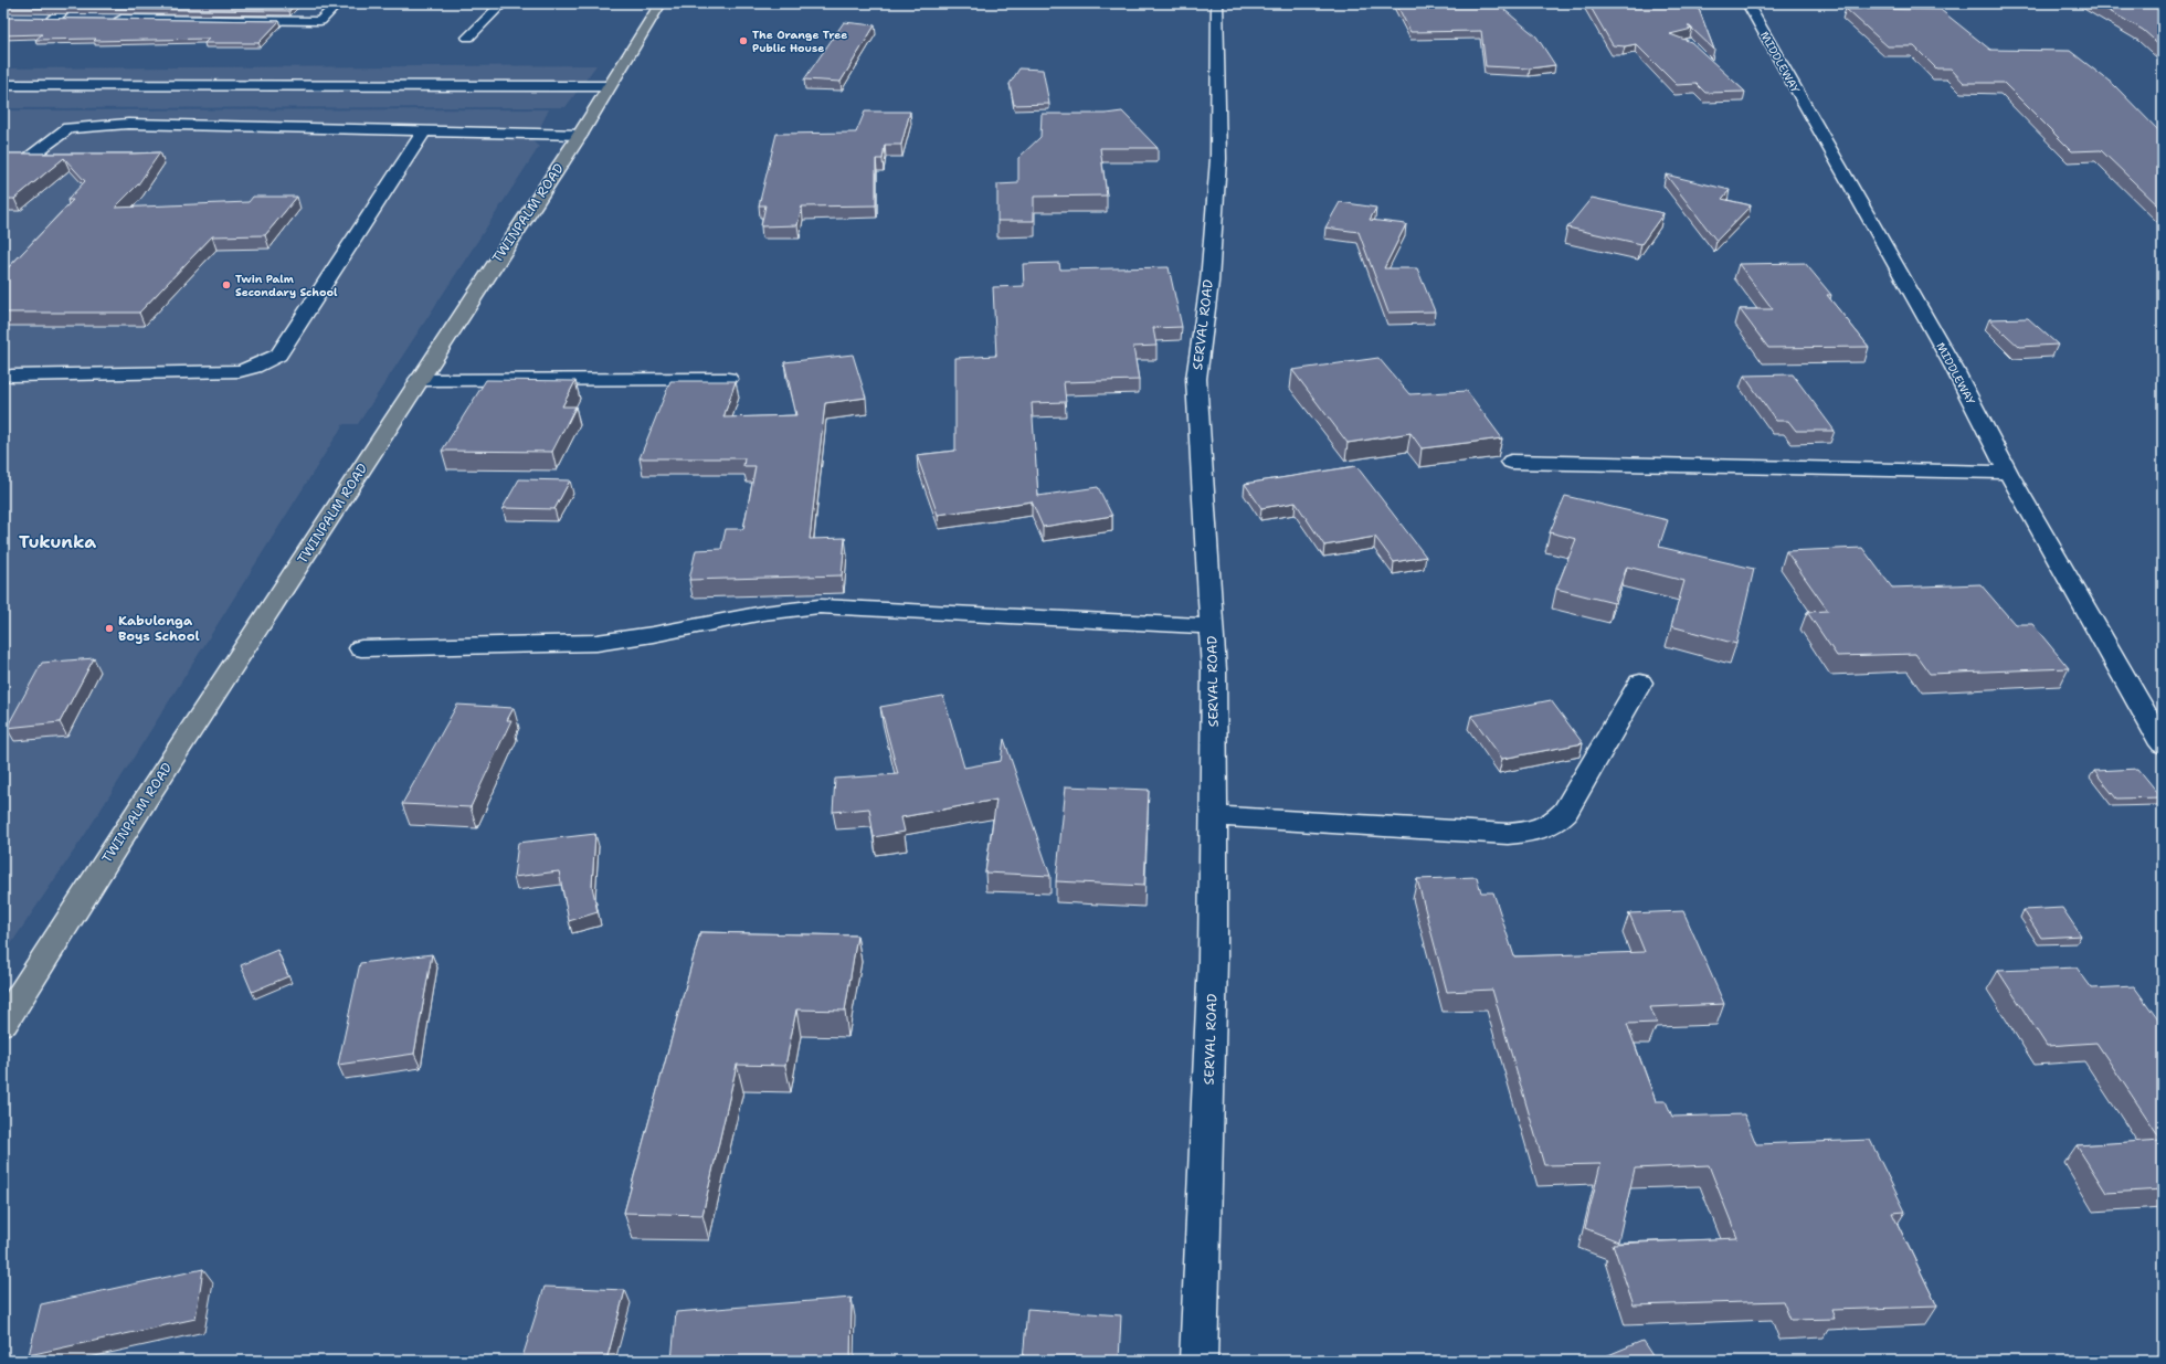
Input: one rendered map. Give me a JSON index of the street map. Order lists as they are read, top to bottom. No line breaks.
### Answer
{"streets":{"main road":["TWINPALM ROAD"],"street":["MIDDLEWAY","SERVAL ROAD"]},"districts":["Tukunka"],"places":["The Orange Tree Public House","Twin Palm Secondary School","Kabulonga Boys School"]}
